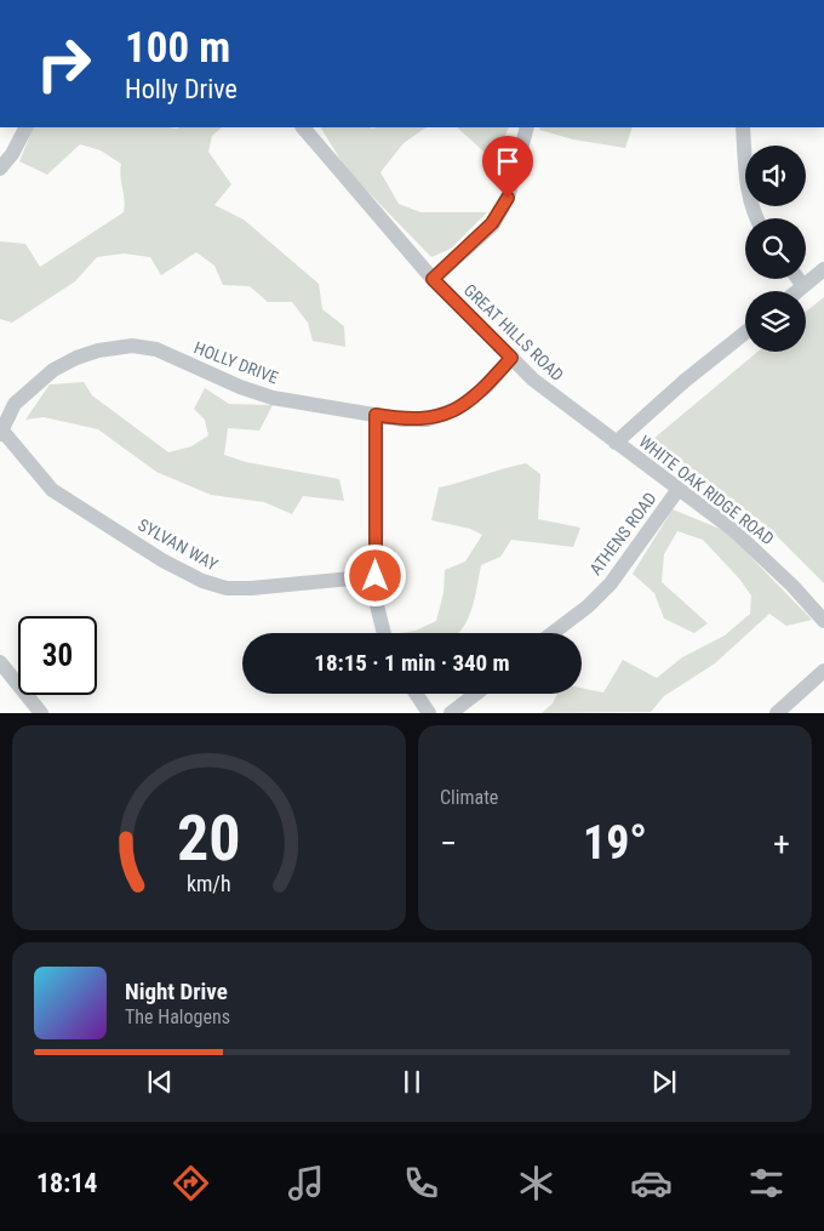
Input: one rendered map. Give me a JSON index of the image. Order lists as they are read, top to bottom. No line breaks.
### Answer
{"streets":{"street":["GREAT HILLS ROAD","HOLLY DRIVE","WHITE OAK RIDGE ROAD","ATHENS ROAD","SYLVAN WAY"]},"crossings":[["GREAT HILLS ROAD","HOLLY DRIVE"],["GREAT HILLS ROAD","WHITE OAK RIDGE ROAD"],["HOLLY DRIVE","SYLVAN WAY"],["WHITE OAK RIDGE ROAD","ATHENS ROAD"]],"page":{"turn":["100 m","Holly Drive"],"limit":"30","trip":"18:15 · 1 min · 340 m","tile":"Climate","heat":["−","19°","+"],"song":["Night Drive","The Halogens"],"tabs":"18:14","gauge":["20","km/h"]}}
